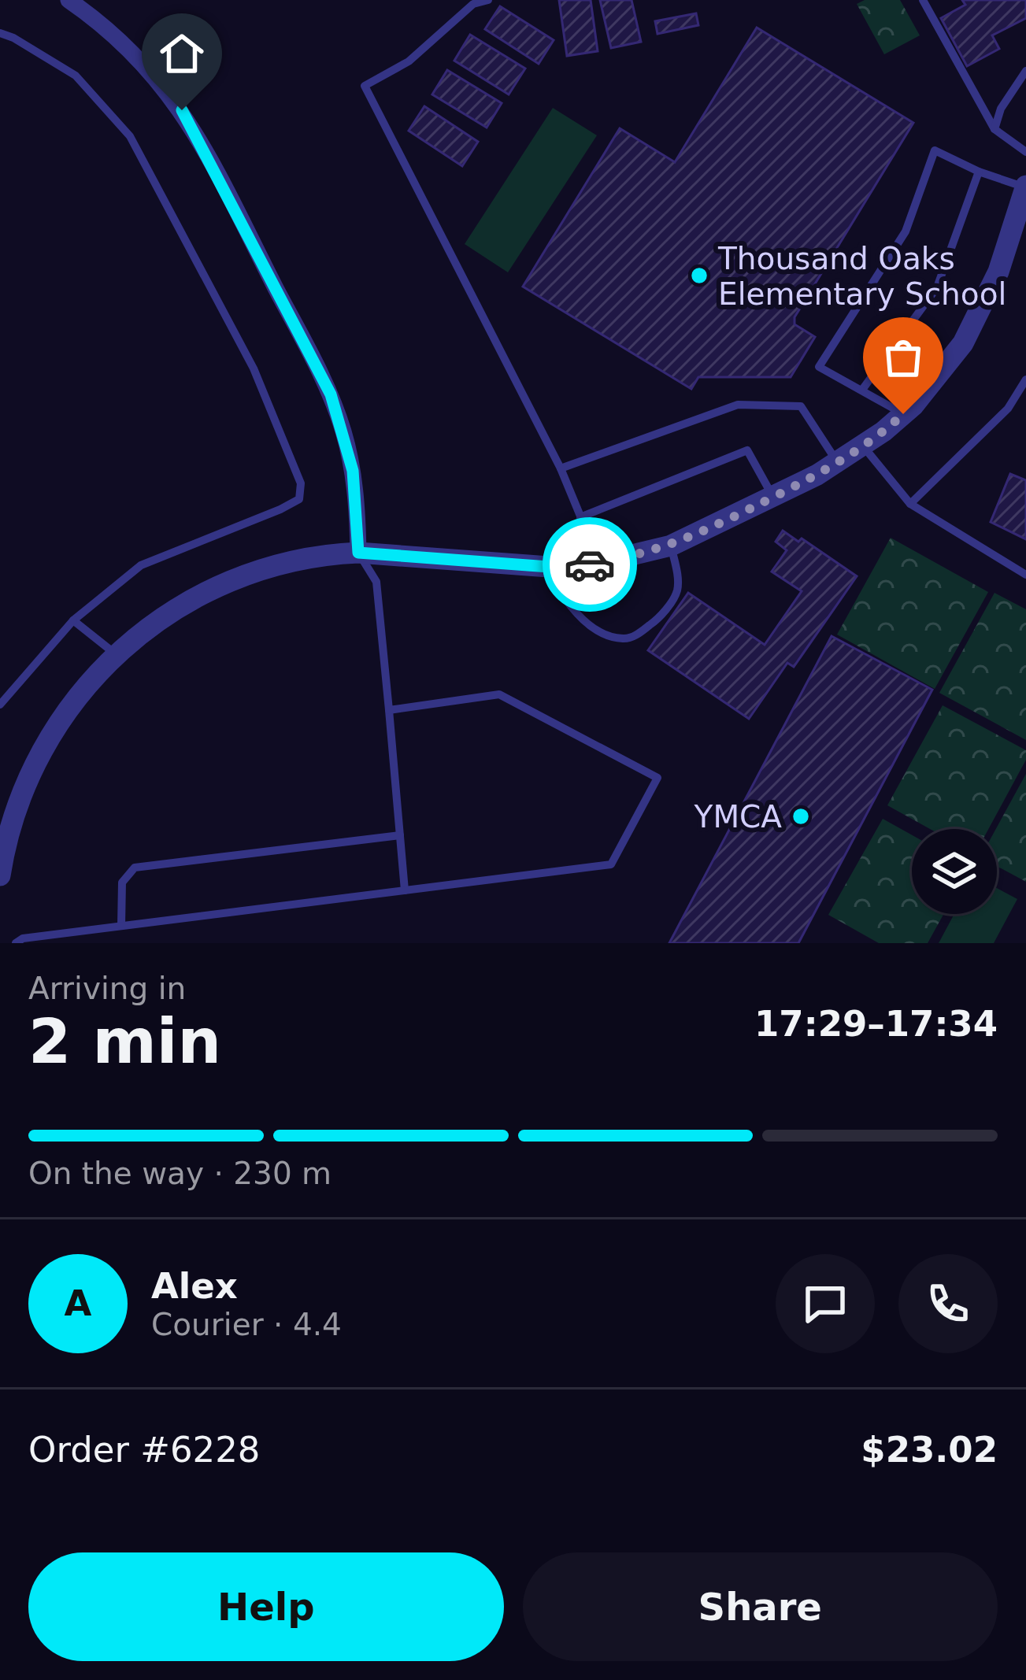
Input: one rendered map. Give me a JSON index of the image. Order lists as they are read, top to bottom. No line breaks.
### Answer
{"places":["Thousand Oaks Elementary School","YMCA"],"page":{"heading":["2 min","Arriving in","17:29–17:34"],"panel":["Alex","Courier · 4.4","Order #6228","$23.02"],"bar":"On the way · 230 m","round":"A","buttons":["Help","Share"]}}
